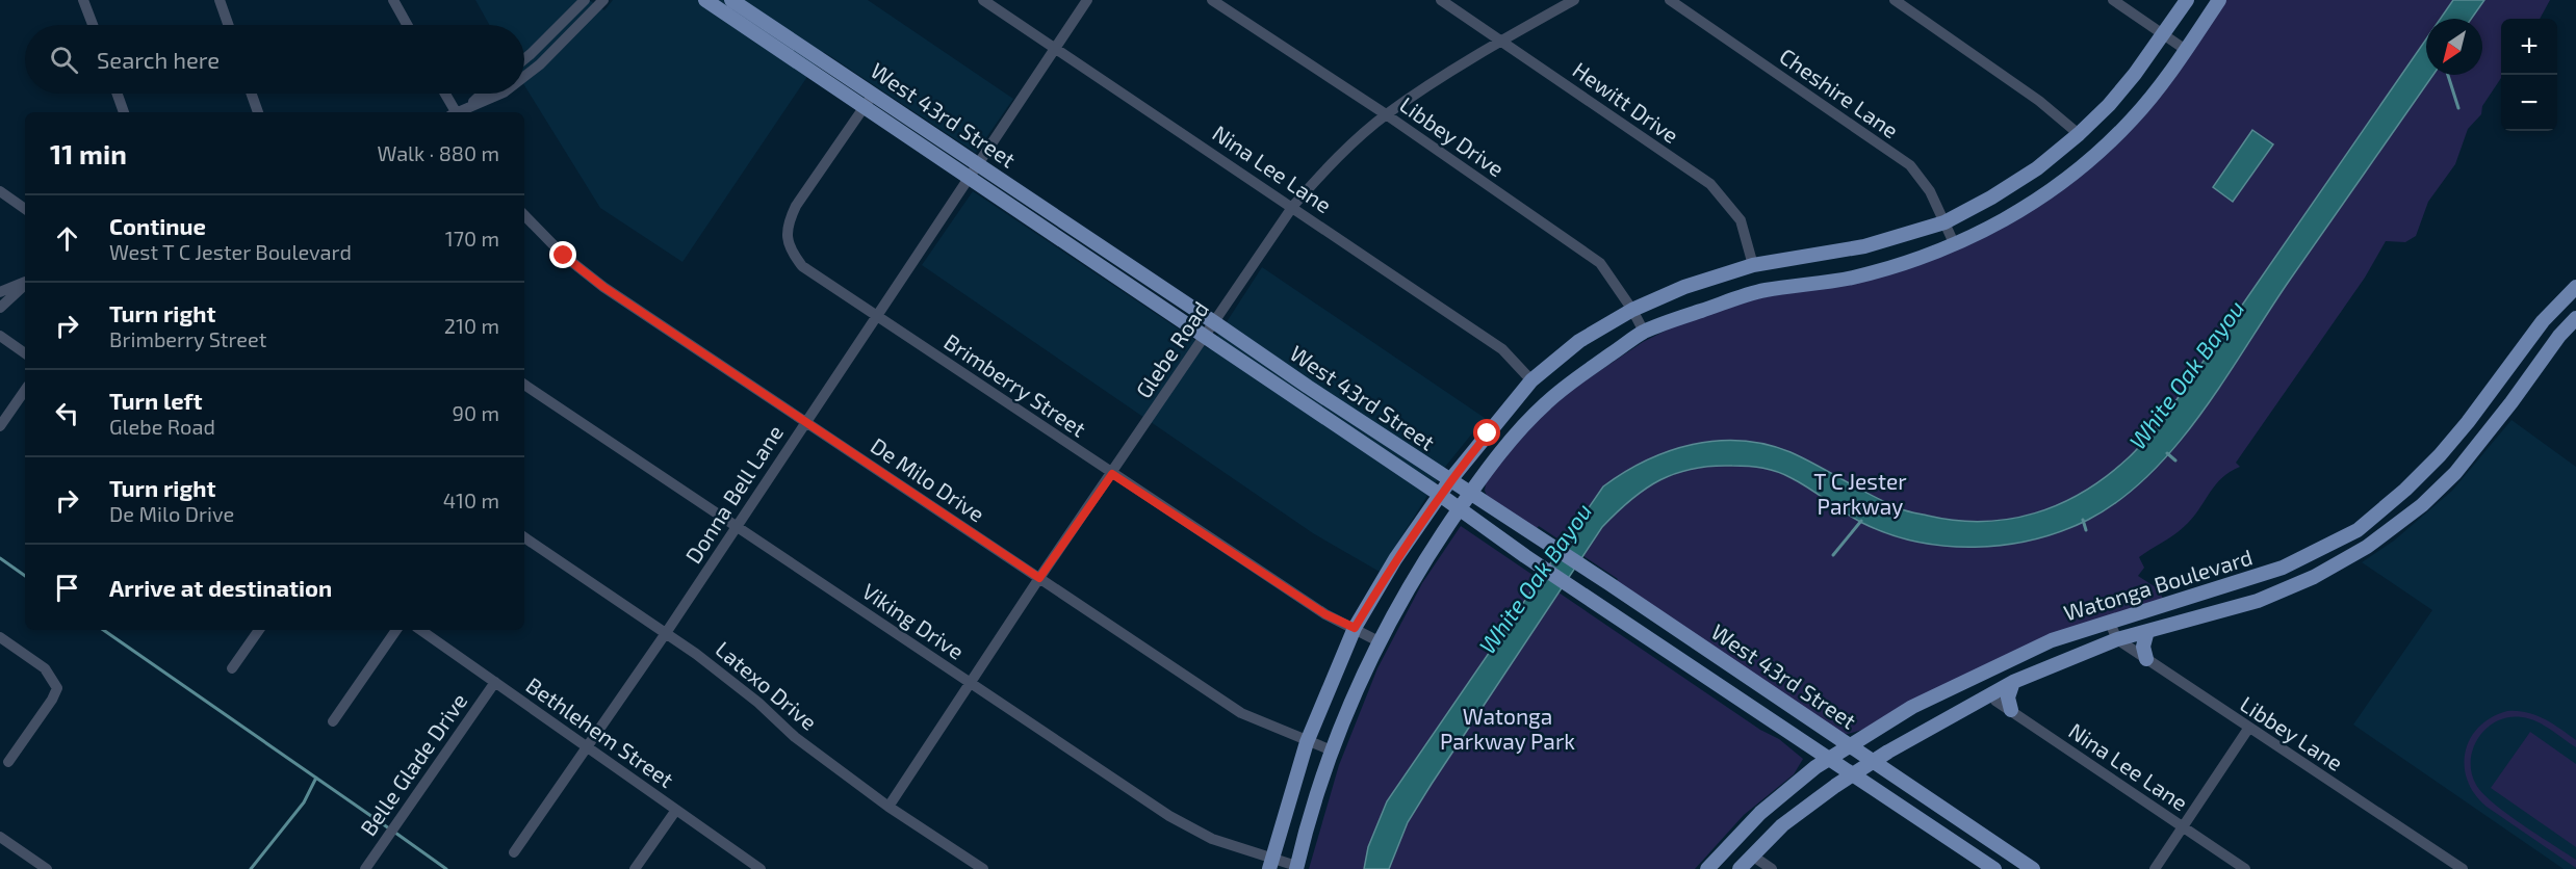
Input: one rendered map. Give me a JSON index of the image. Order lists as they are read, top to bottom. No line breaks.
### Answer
{"streets":{"main road":["West 43rd Street","Watonga Boulevard"],"street":["Cheshire Lane","Hewitt Drive","Libbey Drive","Nina Lee Lane","Glebe Road","Brimberry Street","De Milo Drive","Donna Bell Lane","Viking Drive","Latexo Drive","Bethlehem Street","Libbey Lane","Belle Glade Drive"]},"crossings":[["Hewitt Drive","Glebe Road"],["West 43rd Street","Glebe Road"],["West 43rd Street","Brimberry Street"],["West 43rd Street","Donna Bell Lane"],["West 43rd Street","Watonga Boulevard"],["Libbey Drive","Glebe Road"],["Nina Lee Lane","Glebe Road"],["Nina Lee Lane","Donna Bell Lane"],["Nina Lee Lane","Watonga Boulevard"],["Glebe Road","Brimberry Street"],["Glebe Road","De Milo Drive"],["Glebe Road","Viking Drive"],["Glebe Road","Latexo Drive"],["Brimberry Street","Donna Bell Lane"],["De Milo Drive","Donna Bell Lane"],["Donna Bell Lane","Viking Drive"],["Donna Bell Lane","Latexo Drive"],["Donna Bell Lane","Bethlehem Street"],["Watonga Boulevard","Libbey Lane"],["Bethlehem Street","Belle Glade Drive"]],"water":["White Oak Bayou"],"parks":["T C Jester Parkway","Watonga Parkway Park"],"north":"bottom left","page":{"map_buttons":["+","−"],"search":"Search here","heading":["11 min","Walk · 880 m"],"list":[["Continue","West T C Jester Boulevard","170 m"],["Turn right","Brimberry Street","210 m"],["Turn left","Glebe Road","90 m"],["Turn right","De Milo Drive","410 m"],"Arrive at destination"]}}
